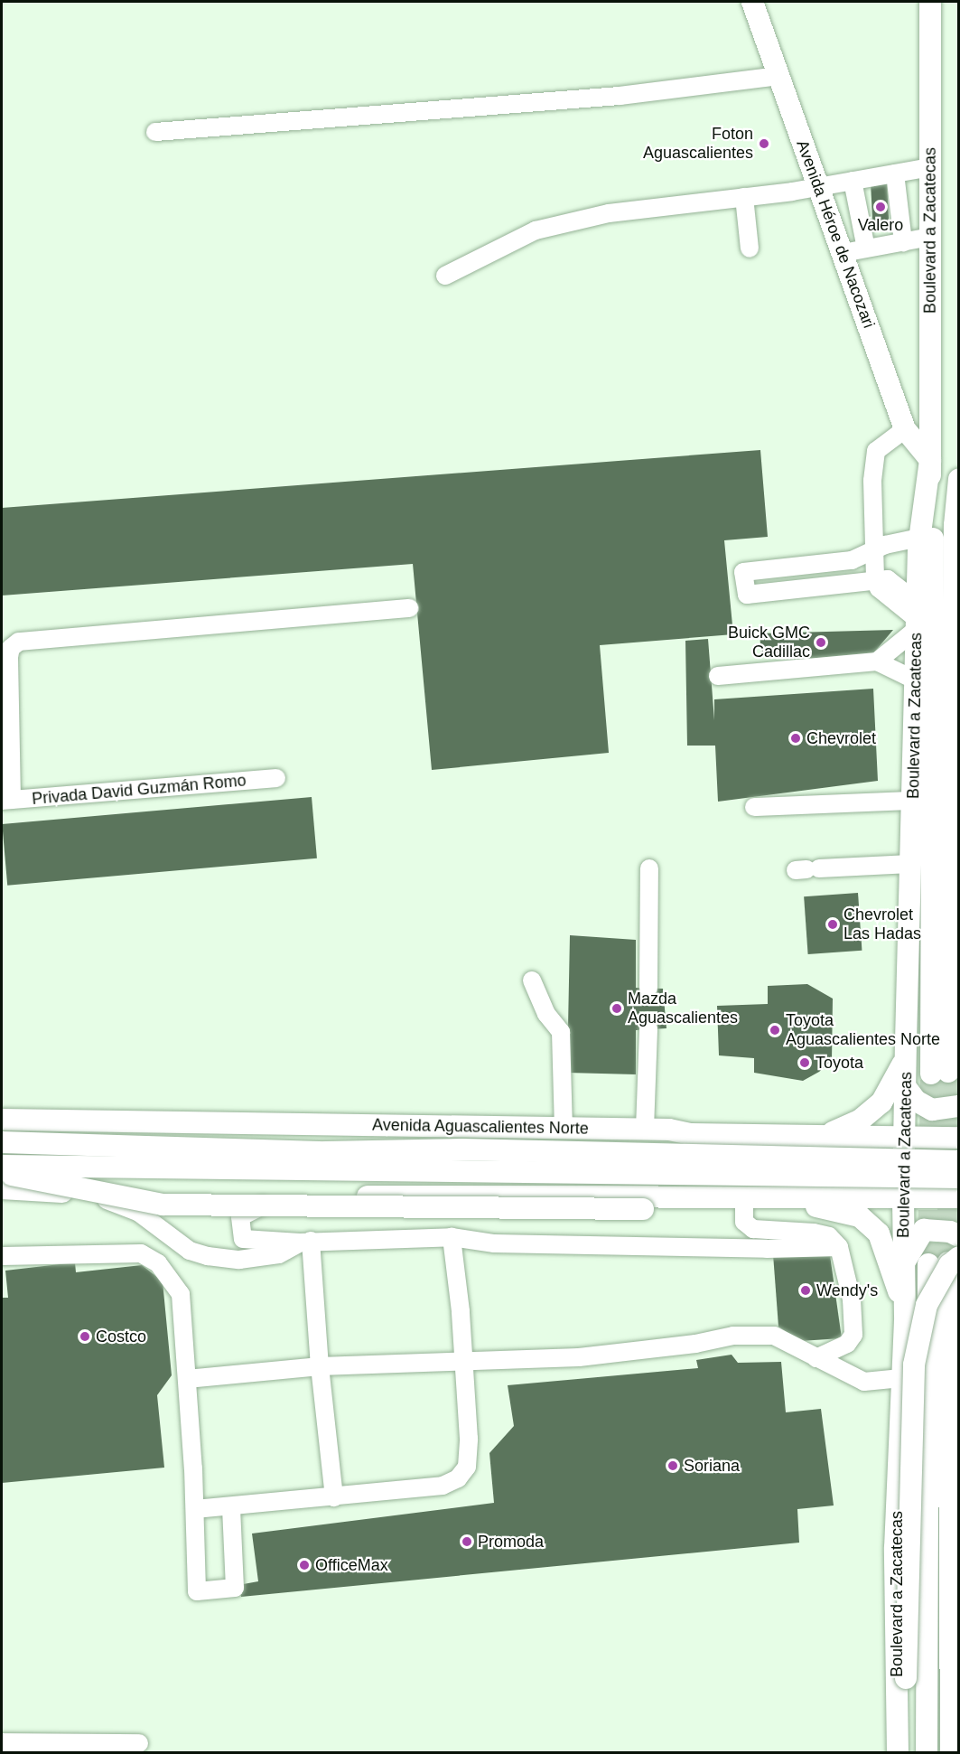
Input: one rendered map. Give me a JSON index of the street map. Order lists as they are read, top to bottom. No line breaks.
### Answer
{"streets":{"main road":["Boulevard a Zacatecas","Avenida Héroe de Nacozari","Avenida Aguascalientes Norte"],"lane":["Privada David Guzmán Romo"]},"crossings":[["Boulevard a Zacatecas","Avenida Héroe de Nacozari"],["Boulevard a Zacatecas","Avenida Aguascalientes Norte"]],"places":["Foton Aguascalientes","Valero","Buick GMC Cadillac","Chevrolet","Chevrolet Las Hadas","Mazda Aguascalientes","Toyota Aguascalientes Norte","Toyota","Wendy's","Costco","Soriana","Promoda","OfficeMax"]}
